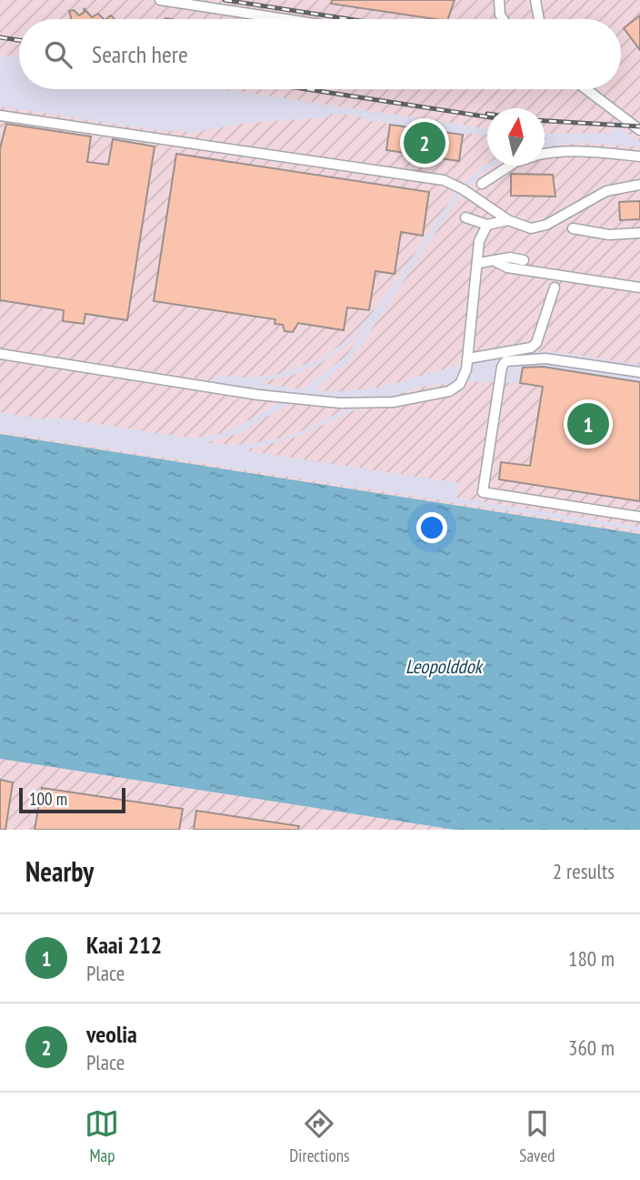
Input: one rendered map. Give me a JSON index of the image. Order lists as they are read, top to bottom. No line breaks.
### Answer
{"water":["Leopolddok"],"scale_bar":"100 m","north":"top","page":{"search":"Search here","pins":["2","1"],"scale":"100 m","heading":["Nearby","2 results"],"list":[{"mark":"1","name":"Kaai 212","note":"Place","value":"180 m"},{"mark":"2","name":"veolia","note":"Place","value":"360 m"}],"nav":["Map","Directions","Saved"]}}
